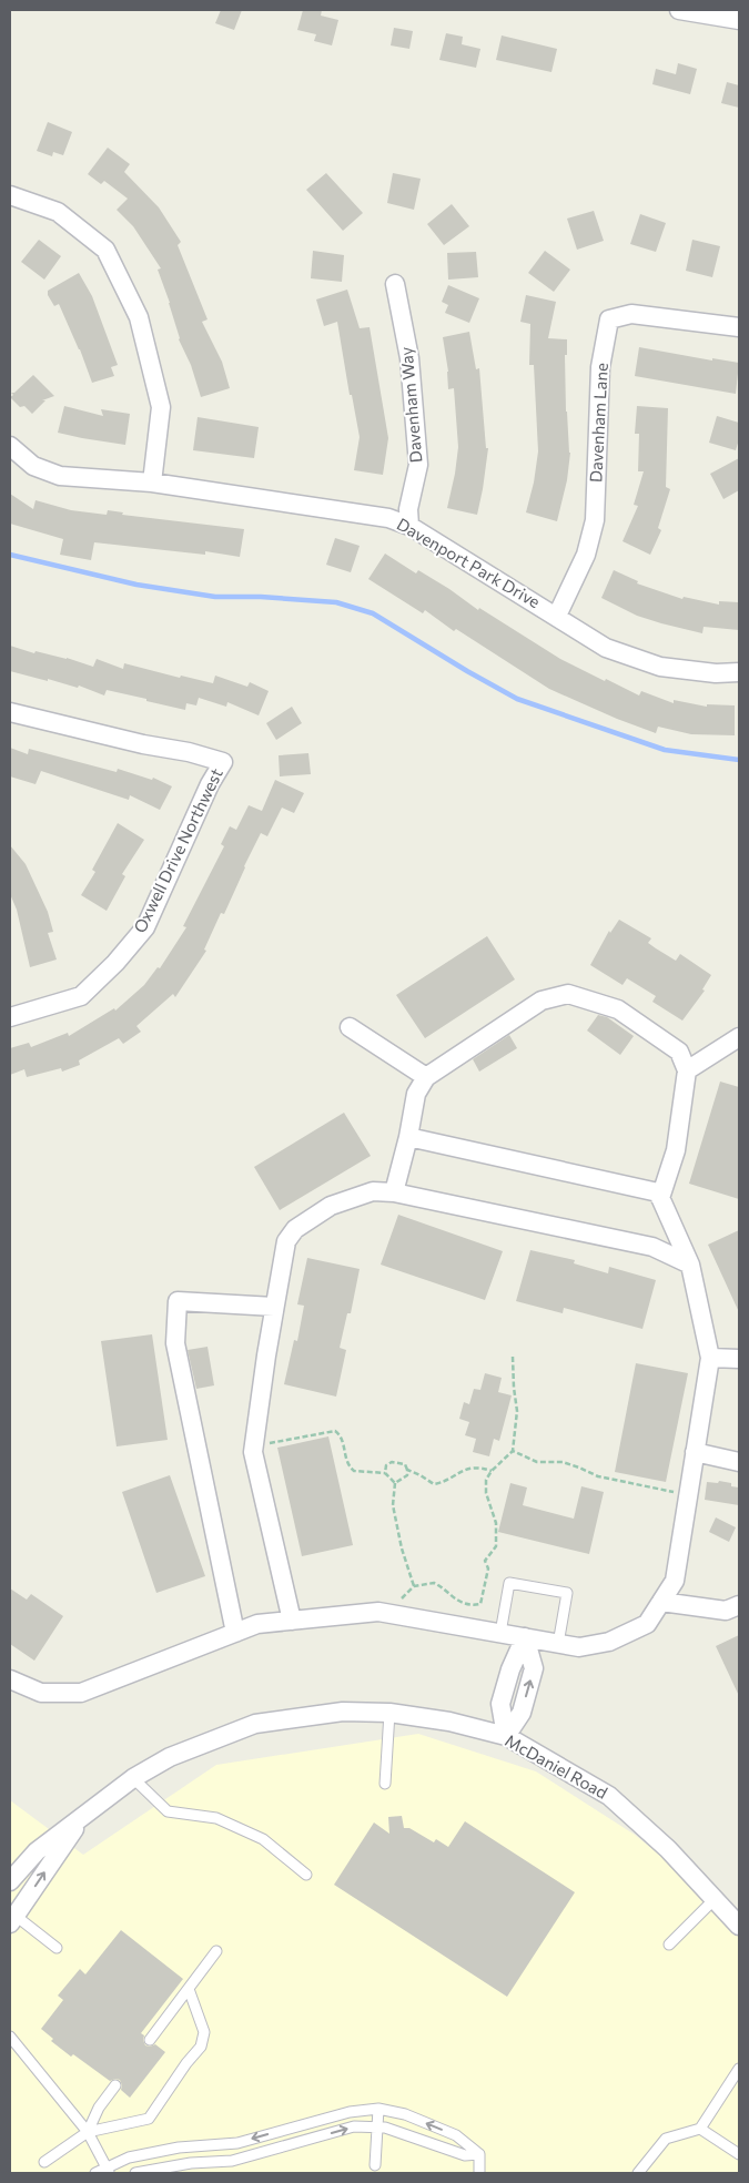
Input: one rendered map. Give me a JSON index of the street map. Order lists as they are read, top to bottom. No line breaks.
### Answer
{"streets":{"street":["Davenham Way","Davenham Lane","Davenport Park Drive","Oxwell Drive Northwest","McDaniel Road"]},"crossings":[["Davenham Way","Davenport Park Drive"],["Davenham Lane","Davenport Park Drive"]]}
